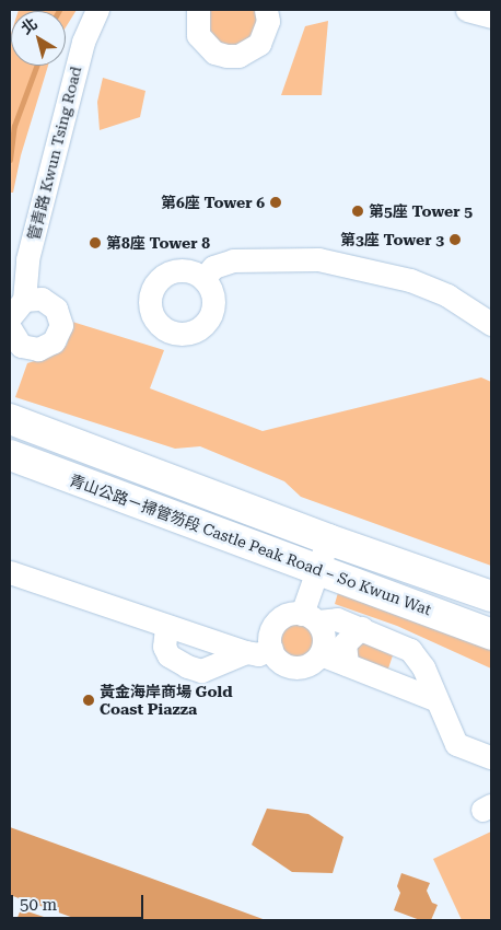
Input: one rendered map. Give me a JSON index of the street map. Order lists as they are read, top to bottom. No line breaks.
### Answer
{"streets":{"main road":["青山公路－掃管笏段 Castle Peak Road – So Kwun Wat"],"street":["管青路 Kwun Tsing Road"]},"places":["第6座 Tower 6","第5座 Tower 5","第3座 Tower 3","第8座 Tower 8","黃金海岸商場 Gold Coast Piazza"],"scale_bar":"50 m","north":"top left"}
